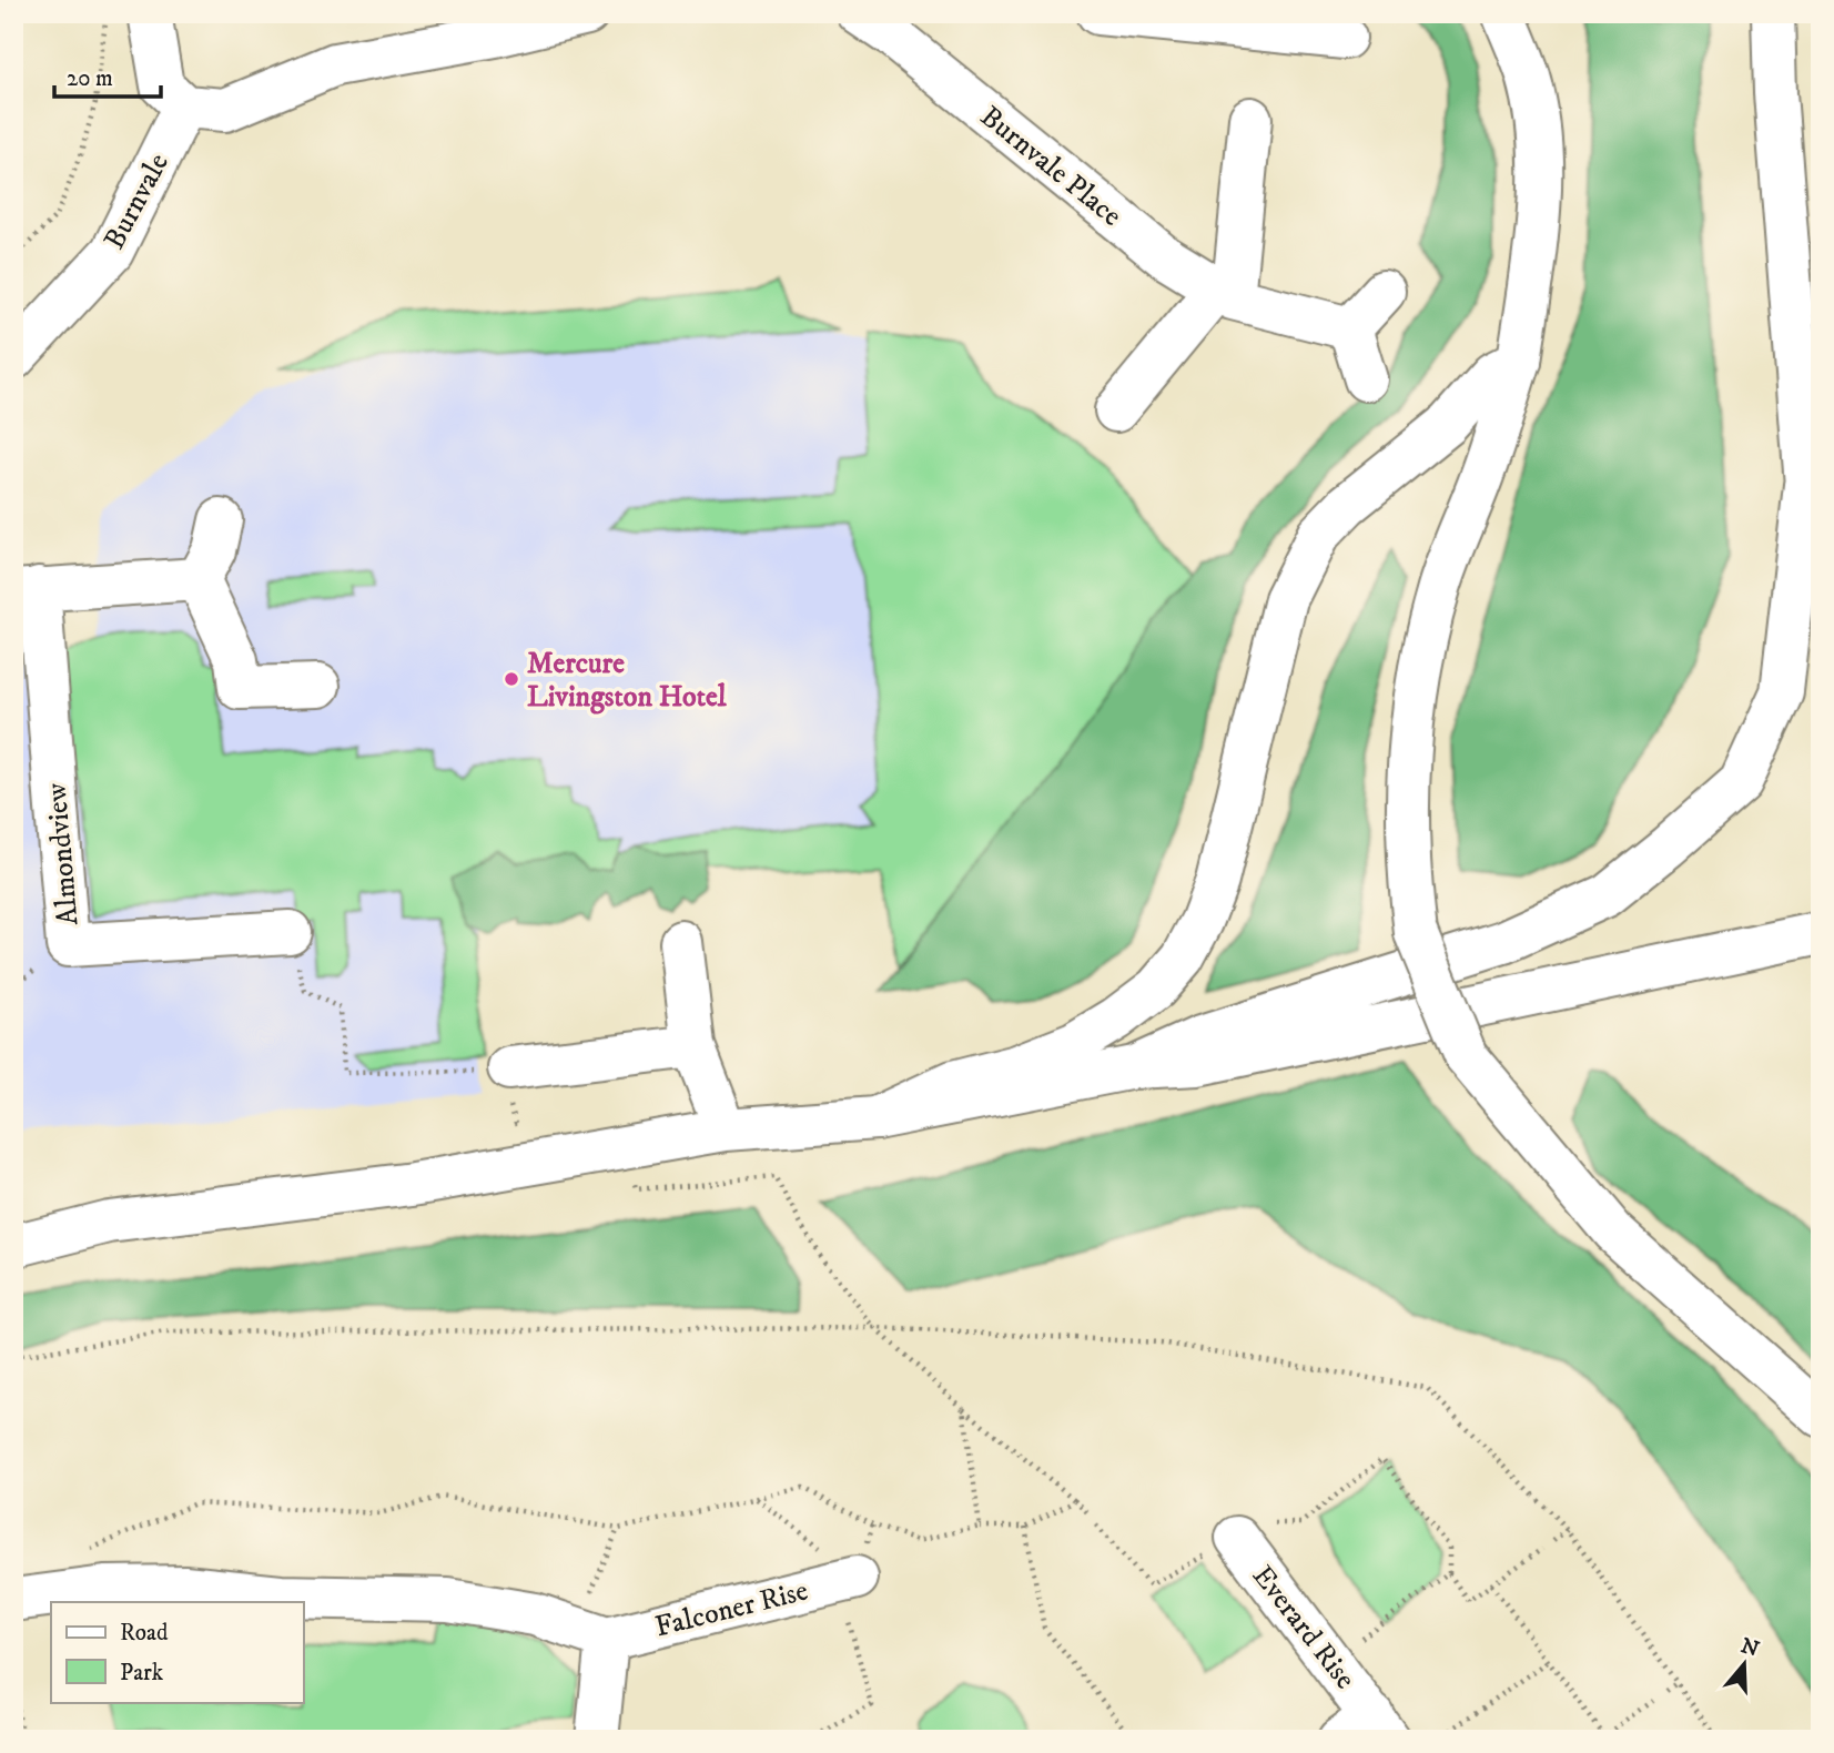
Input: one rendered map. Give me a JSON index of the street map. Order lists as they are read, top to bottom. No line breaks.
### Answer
{"streets":{"street":["Burnvale Place","Burnvale","Almondview","Falconer Rise","Everard Rise"]},"places":["Mercure Livingston Hotel"],"legend":["Road","Park"],"scale_bar":"20 m","north":"top"}
